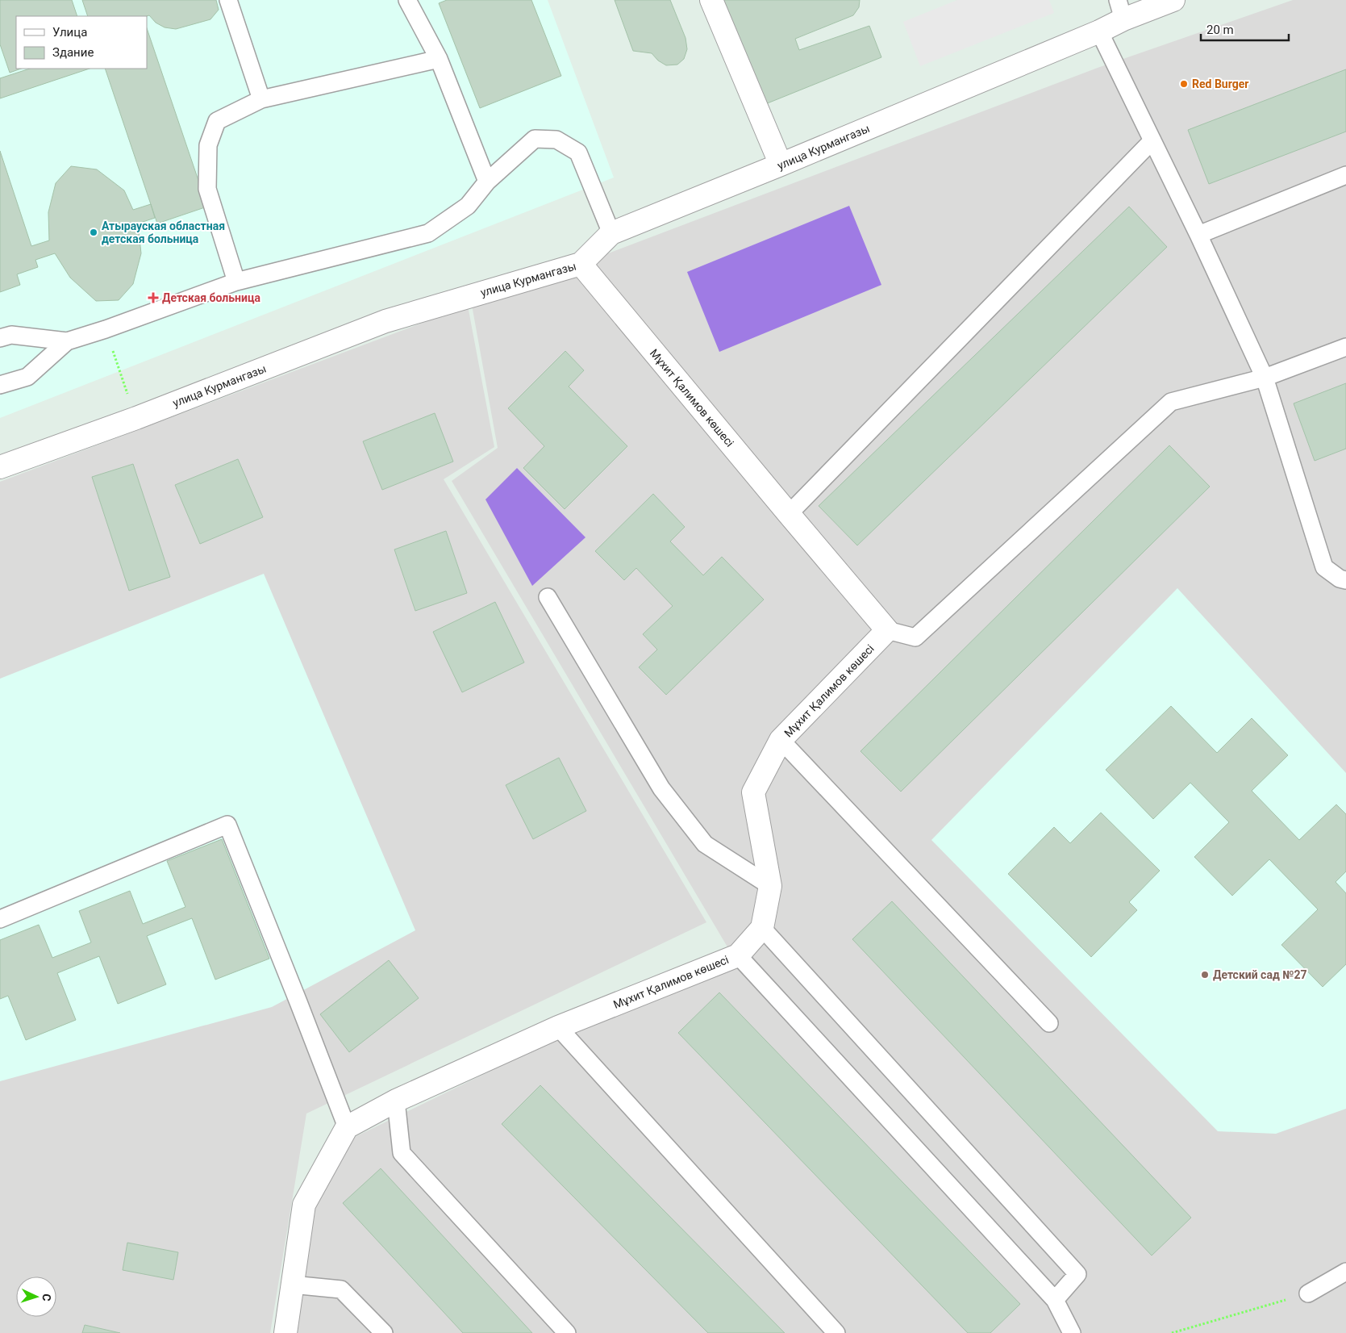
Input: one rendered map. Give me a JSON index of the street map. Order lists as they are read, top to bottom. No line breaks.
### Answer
{"streets":{"street":["улица Курмангазы","Мұхит Қалимов көшесі"]},"crossings":[["улица Курмангазы","Мұхит Қалимов көшесі"]],"places":{"other":["Red Burger","Атырауская областная детская больница","Детский сад №27"],"health":["Детская больница"]},"legend":["Улица","Здание"],"scale_bar":"20 m","north":"right"}
